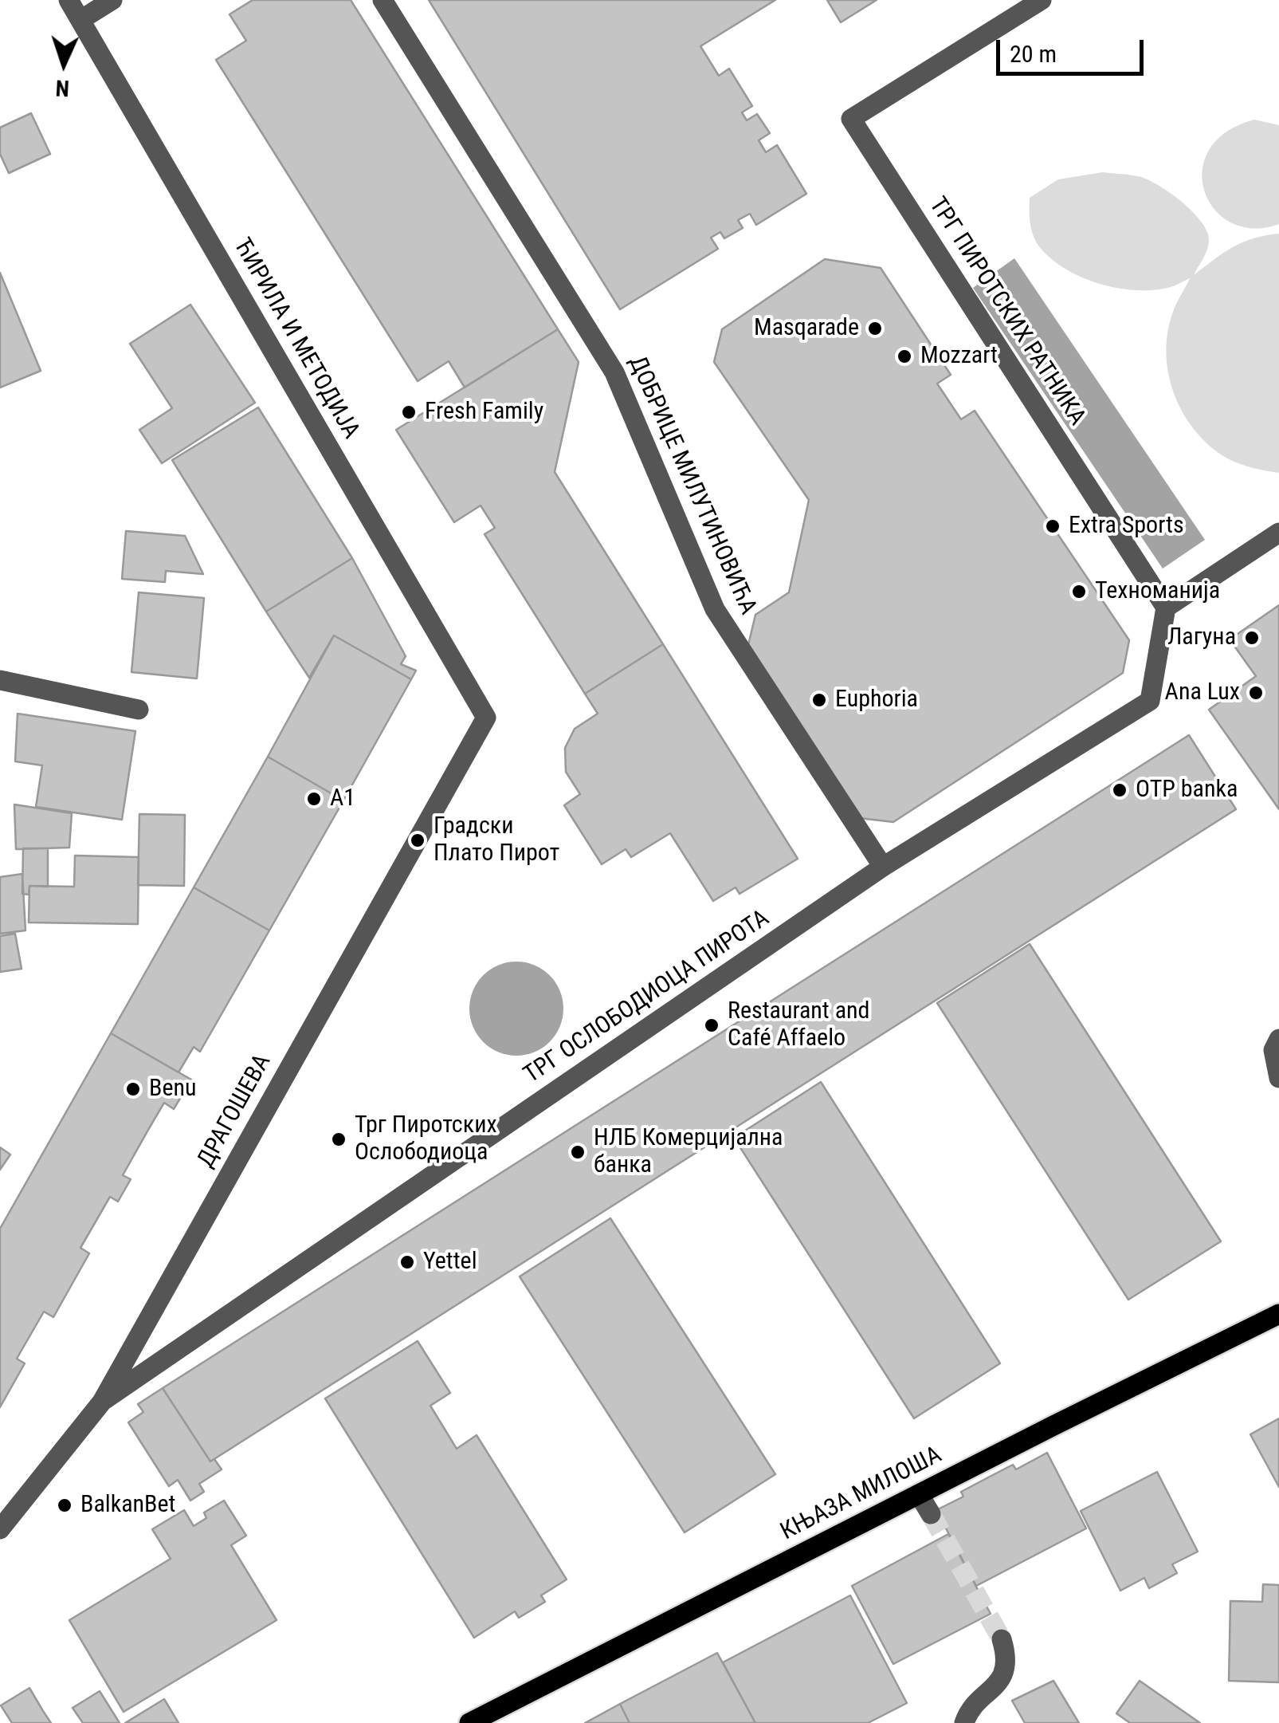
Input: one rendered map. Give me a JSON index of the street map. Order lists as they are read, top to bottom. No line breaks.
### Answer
{"streets":{"main road":["КЊАЗА МИЛОША"],"street":["ТРГ ПИРОТСКИХ РАТНИКА","ЋИРИЛА И МЕТОДИЈА","ДОБРИЦЕ МИЛУТИНОВИЋА","ТРГ ОСЛОБОДИОЦА ПИРОТА","ДРАГОШЕВА"]},"crossings":[["ТРГ ПИРОТСКИХ РАТНИКА","ТРГ ОСЛОБОДИОЦА ПИРОТА"],["ЋИРИЛА И МЕТОДИЈА","ДРАГОШЕВА"],["ДОБРИЦЕ МИЛУТИНОВИЋА","ТРГ ОСЛОБОДИОЦА ПИРОТА"],["ТРГ ОСЛОБОДИОЦА ПИРОТА","ДРАГОШЕВА"]],"places":["Masqarade","Mozzart","Fresh Family","Extra Sports","Техноманија","Лагуна","Ana Lux","Euphoria","OTP banka","A1","Градски Плато Пирот","Restaurant and Café Affaelo","Benu","Трг Пиротских Ослободиоца","НЛБ Комерцијална банка","Yettel","BalkanBet"],"scale_bar":"20 m","north":"bottom"}
